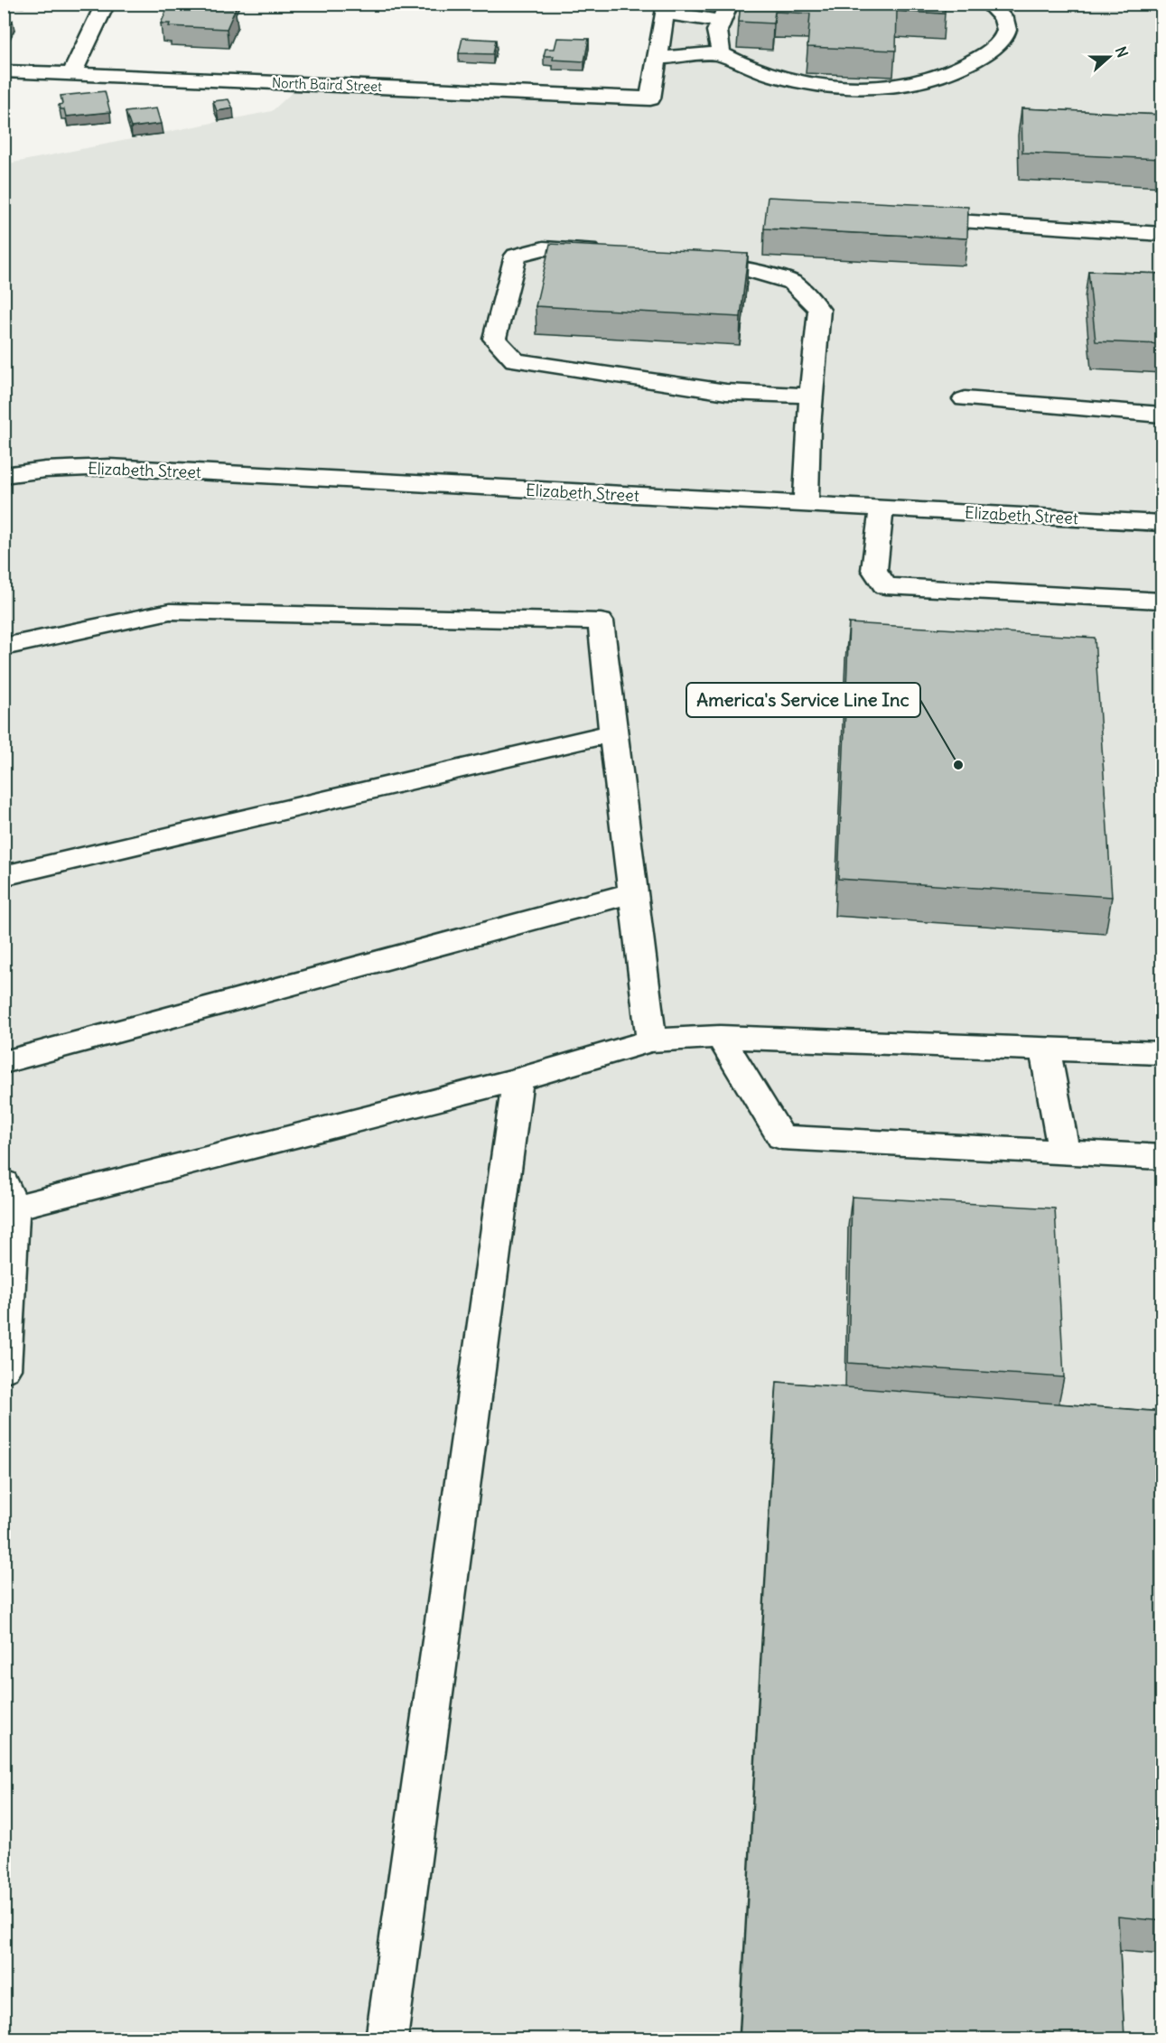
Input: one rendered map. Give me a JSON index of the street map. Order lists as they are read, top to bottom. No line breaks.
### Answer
{"streets":{"street":["North Baird Street","Elizabeth Street"]},"places":["America's Service Line Inc"],"north":"right"}
